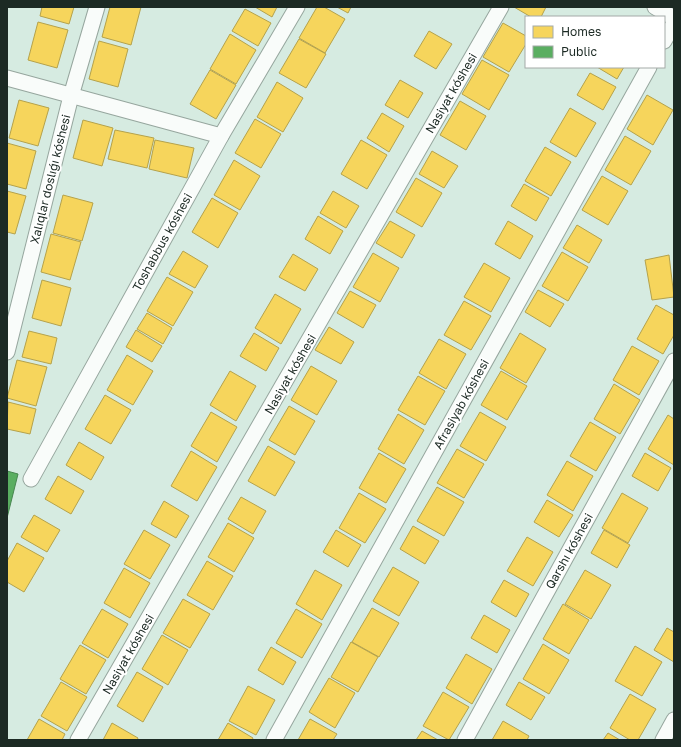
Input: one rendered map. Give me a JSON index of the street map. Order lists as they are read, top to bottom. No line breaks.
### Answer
{"streets":{"street":["Nasiyat kóshesi","Xalıqlar doslıǵı kóshesi","Toshabbus kóshesi","Afrasiyab kóshesi","Qarshı kóshesi"]},"legend":["Homes","Public"]}
